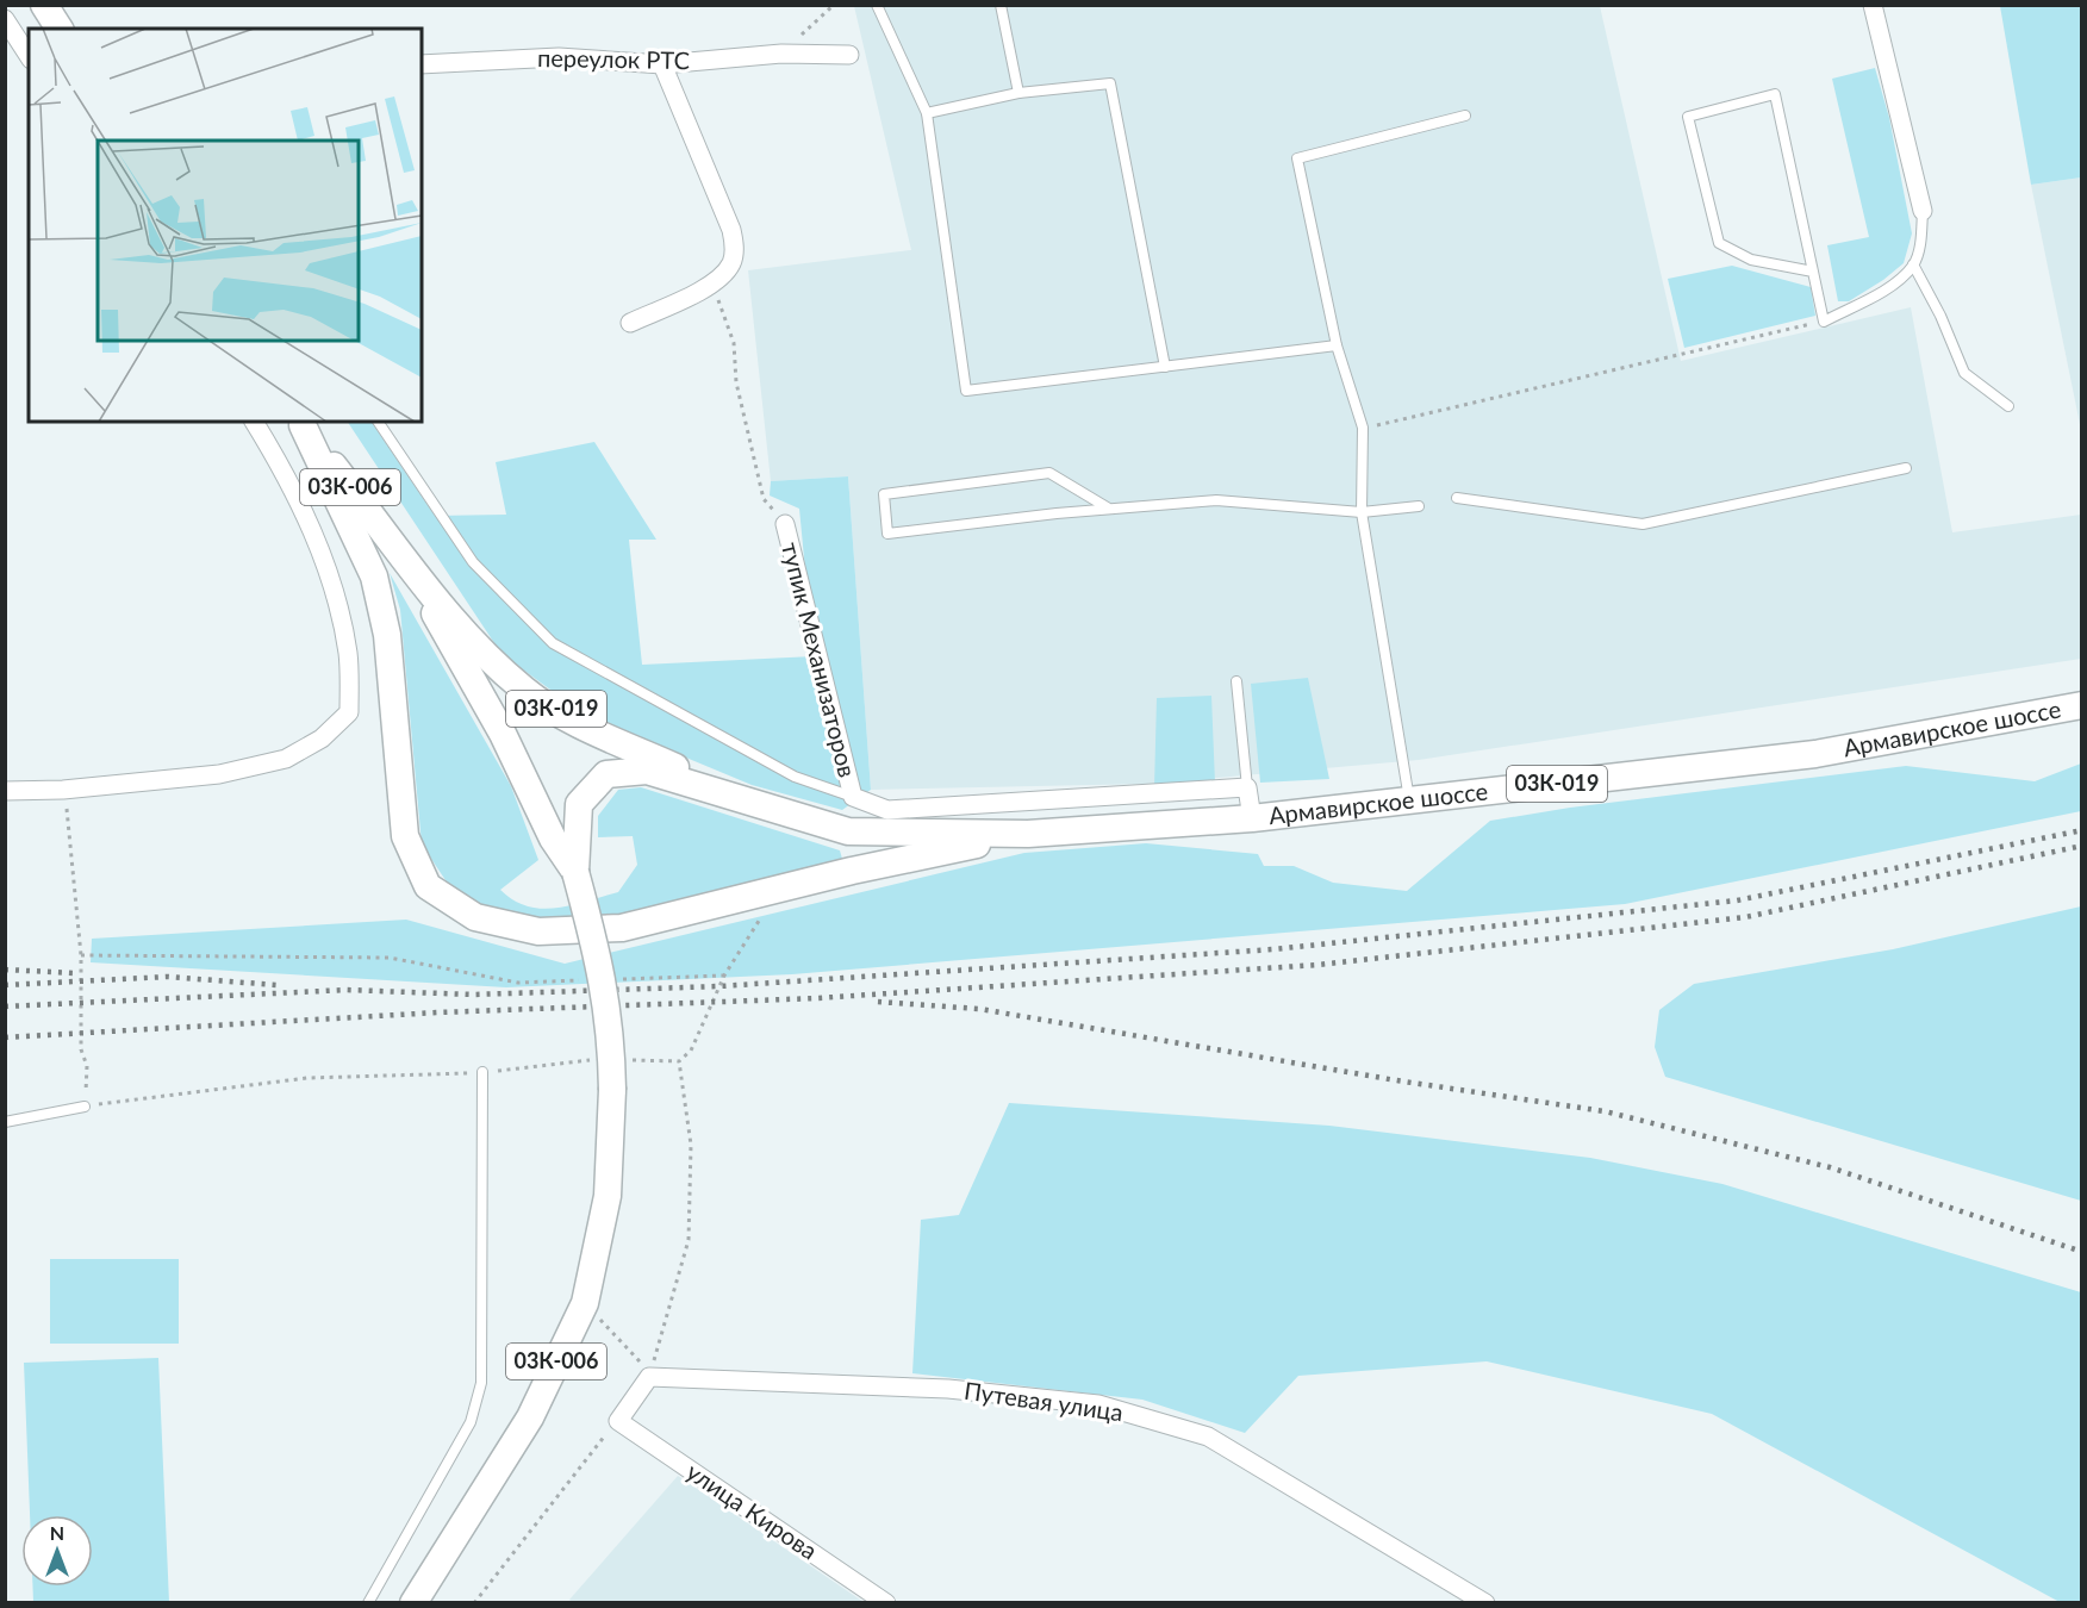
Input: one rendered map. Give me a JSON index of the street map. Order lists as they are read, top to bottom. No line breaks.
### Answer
{"streets":{"main road":["03К-006","03К-019","Армавирское шоссе"],"street":["переулок РТС","тупик Механизаторов","Путевая улица","улица Кирова"]},"crossings":[["03К-006","03К-019"],["03К-019","Армавирское шоссе"]],"north":"top"}
